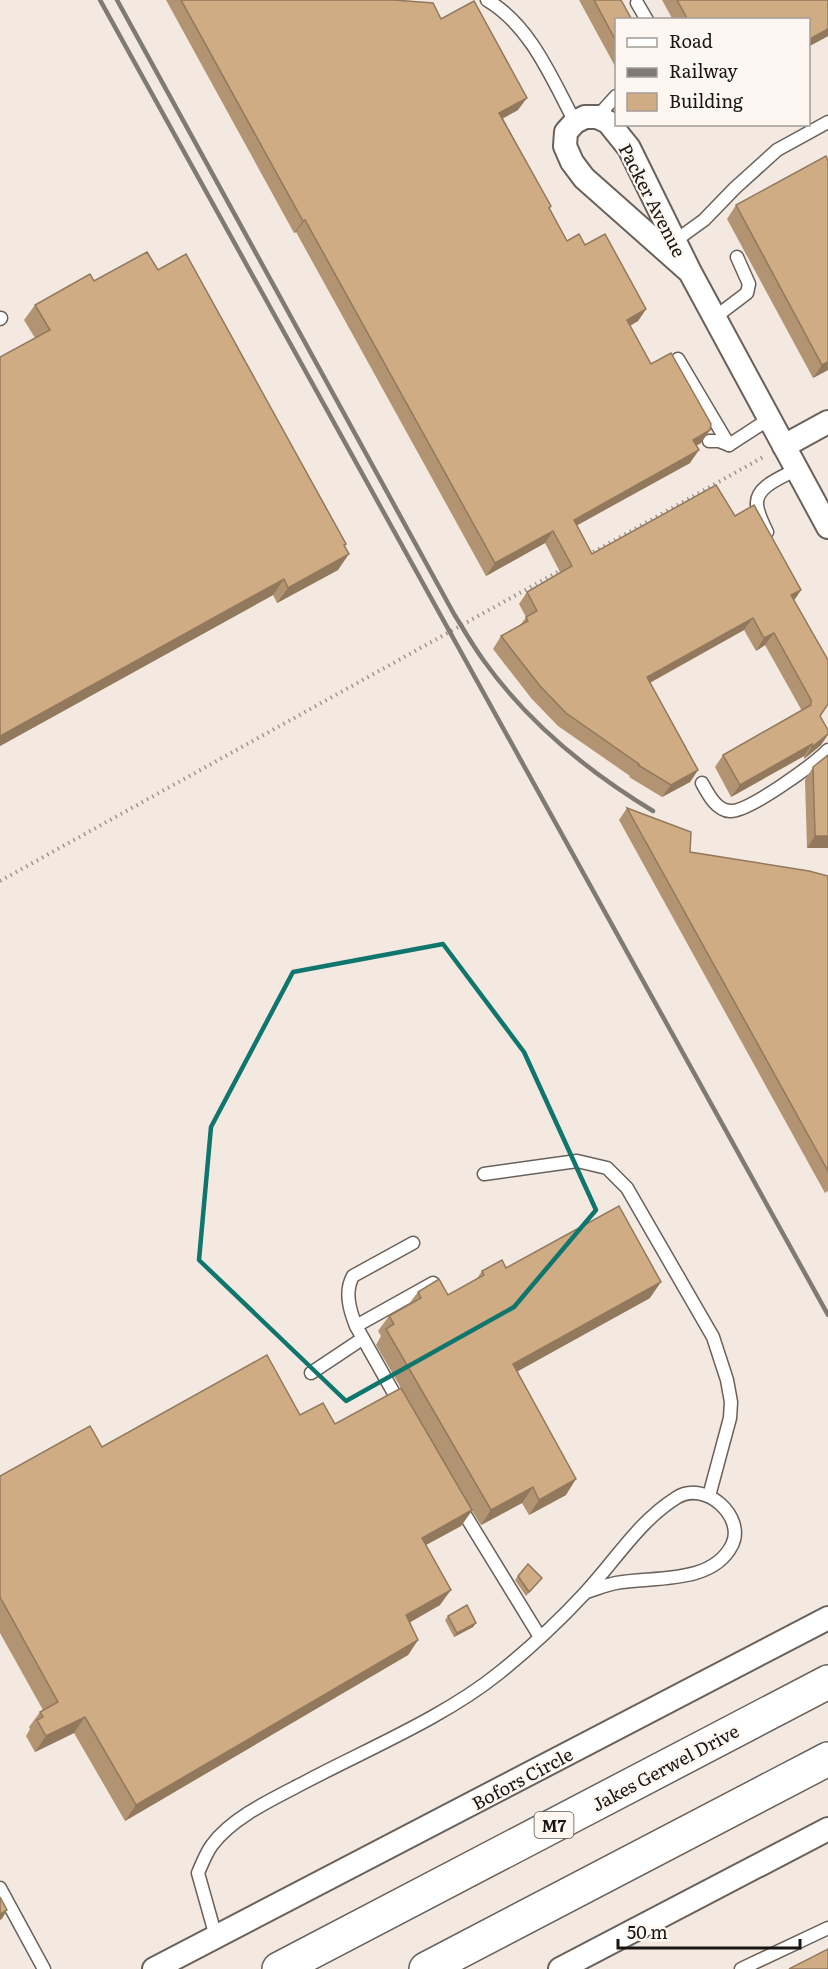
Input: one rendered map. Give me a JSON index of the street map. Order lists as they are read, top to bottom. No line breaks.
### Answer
{"streets":{"highway":["Jakes Gerwel Drive","M7"],"street":["Packer Avenue","Bofors Circle"]},"legend":["Road","Railway","Building"],"scale_bar":"50 m"}
